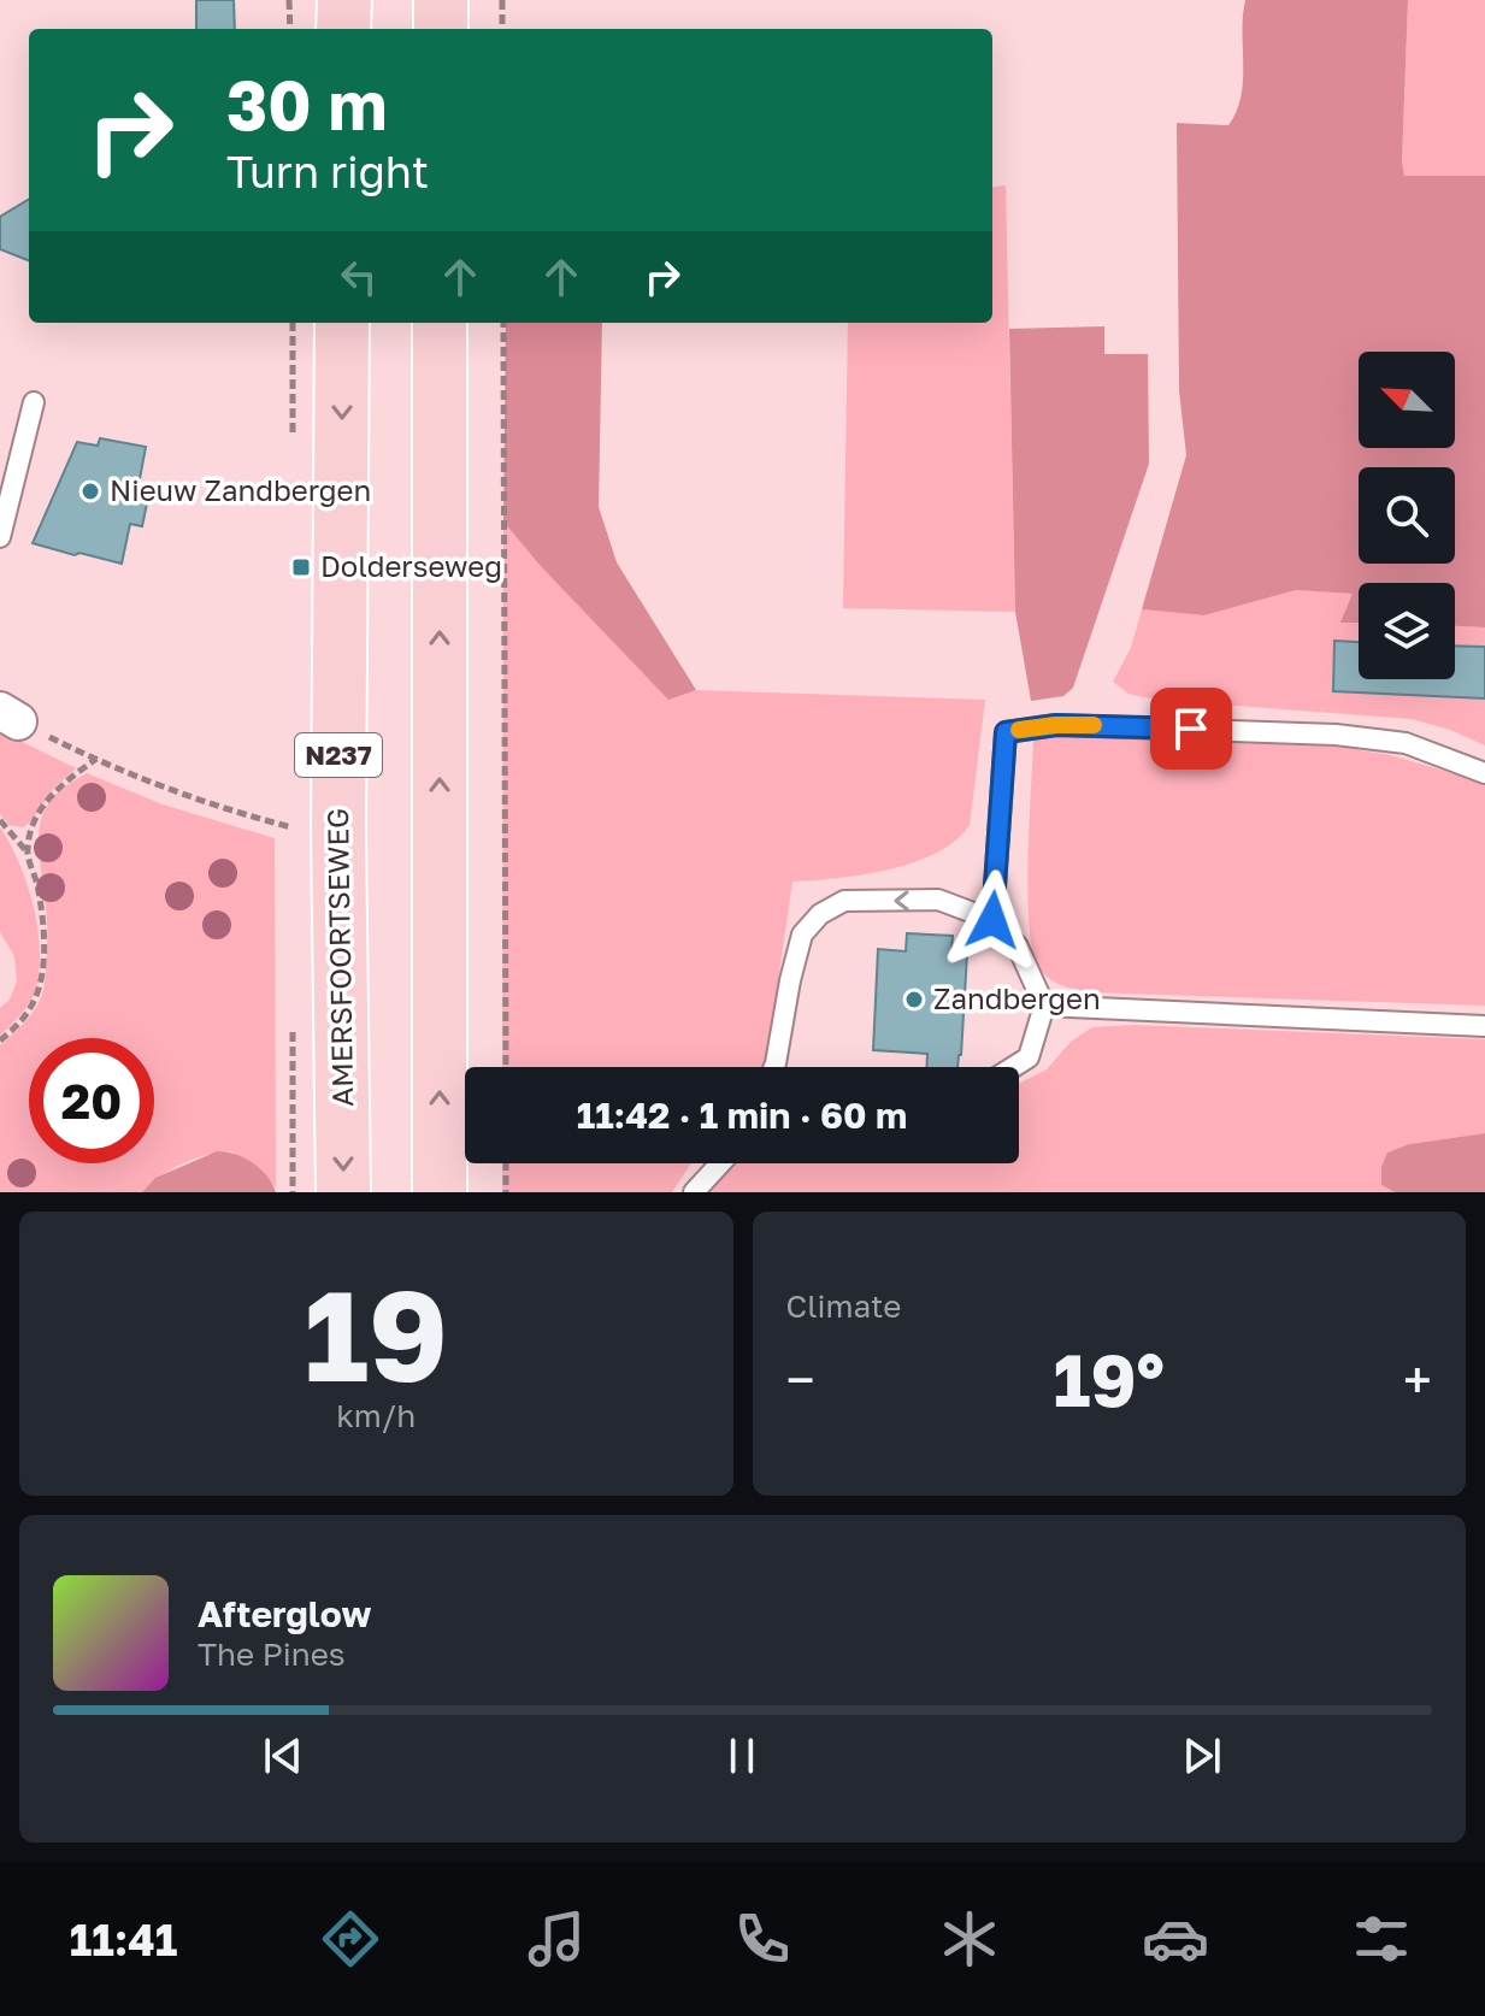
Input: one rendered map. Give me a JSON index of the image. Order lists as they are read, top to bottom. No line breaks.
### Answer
{"streets":{"main road":["N237","AMERSFOORTSEWEG"]},"places":{"other":["Nieuw Zandbergen","Zandbergen"],"transit":["Dolderseweg"]},"north":"top left","page":{"turn":["30 m","Turn right"],"limit":"20","trip":"11:42 · 1 min · 60 m","tile":[["19","km/h"],"Climate"],"heat":["−","19°","+"],"song":["Afterglow","The Pines"],"tabs":"11:41"}}
